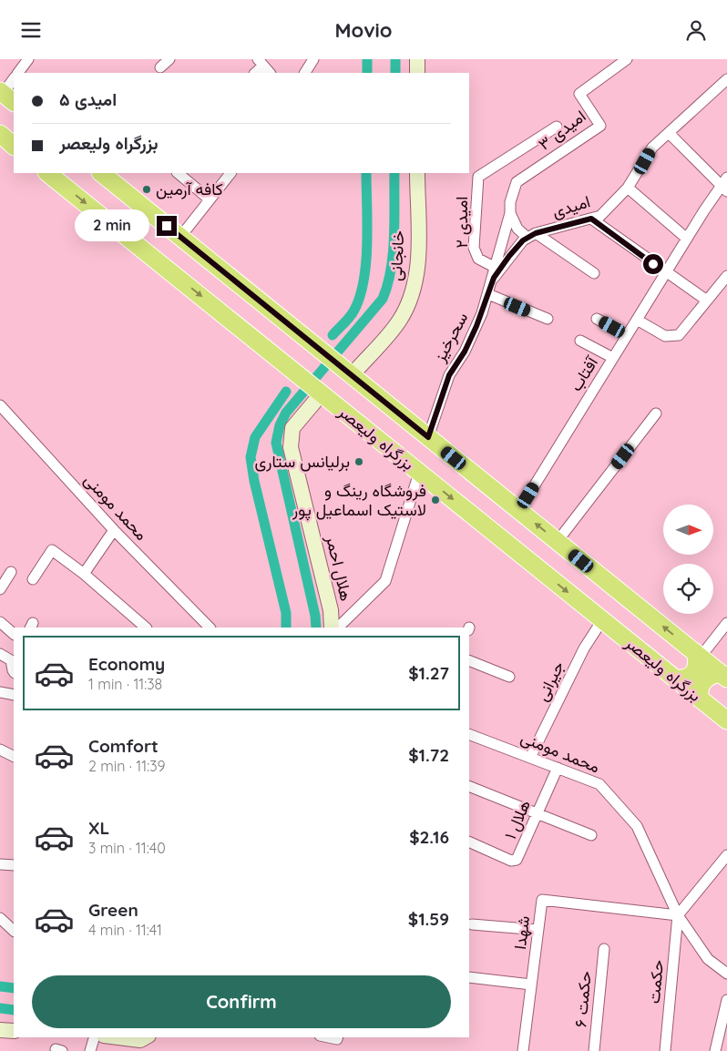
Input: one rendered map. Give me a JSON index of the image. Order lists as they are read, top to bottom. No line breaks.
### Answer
{"streets":{"highway":["بزرگراه ولیعصر"],"main road":["خانجانی","هلال احمر"],"street":["امیدی ۳","امیدی","امیدی ۲","سحرخیز","آفتاب","محمد مومنی","جیرانی","هلال ۱","شهدا","حکمت","حکمت ۶"]},"crossings":[["امیدی ۳","امیدی ۲"],["امیدی ۳","سحرخیز"],["امیدی ۲","سحرخیز"],["خانجانی","بزرگراه ولیعصر"],["سحرخیز","بزرگراه ولیعصر"],["آفتاب","بزرگراه ولیعصر"],["بزرگراه ولیعصر","هلال احمر"],["بزرگراه ولیعصر","جیرانی"],["محمد مومنی","جیرانی"],["محمد مومنی","هلال ۱"],["محمد مومنی","شهدا"],["محمد مومنی","حکمت"],["شهدا","حکمت"]],"places":["کافه آرمین","برلیانس ستاری","فروشگاه رینگ و لاستیک اسماعیل پور"],"north":"right","page":{"header":"Movio","banner":["امیدی ۵","بزرگراه ولیعصر"],"bubble":"2 min","list":[{"name":"Economy","note":"1 min · 11:38","value":"$1.27"},{"name":"Comfort","note":"2 min · 11:39","value":"$1.72"},{"name":"XL","note":"3 min · 11:40","value":"$2.16"},{"name":"Green","note":"4 min · 11:41","value":"$1.59"}],"buttons":"Confirm"}}
